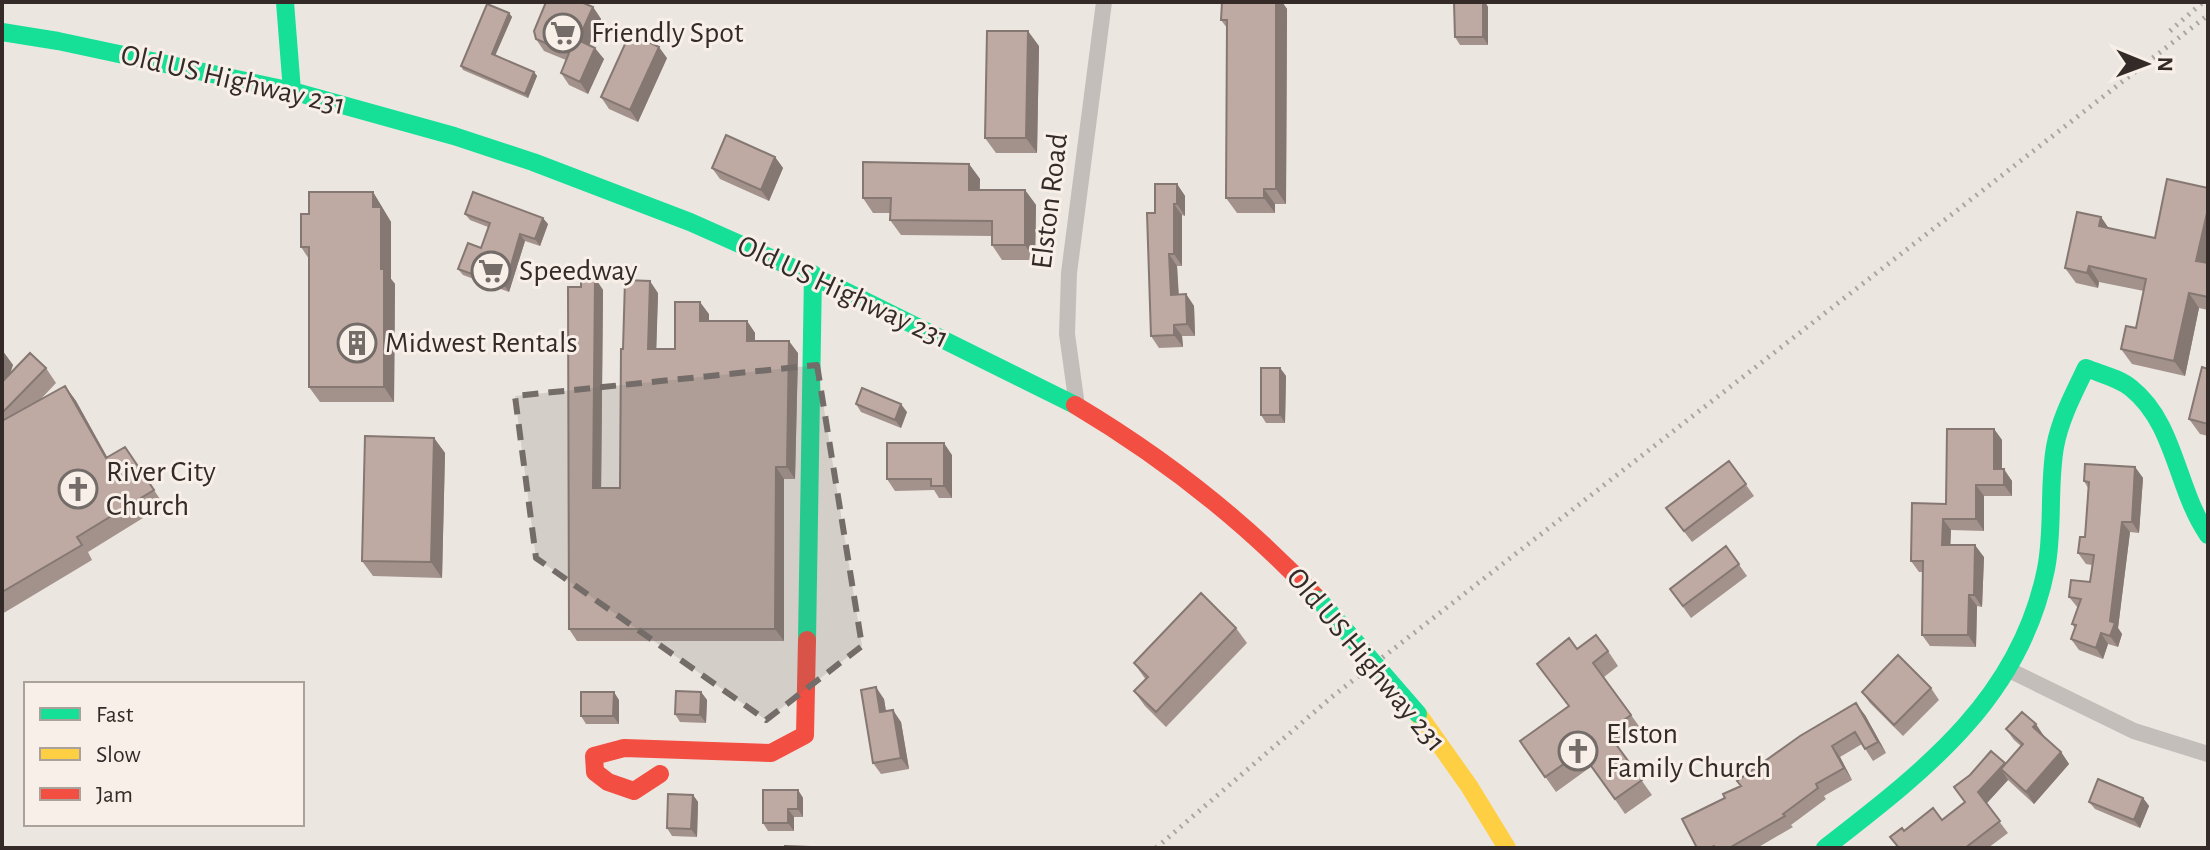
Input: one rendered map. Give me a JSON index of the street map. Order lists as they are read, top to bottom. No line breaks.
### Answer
{"streets":{"street":["Old US Highway 231","Elston Road"]},"crossings":[["Old US Highway 231","Elston Road"]],"places":{"supermarket":["Friendly Spot","Speedway"],"building":["Midwest Rentals"],"church":["River City Church","Elston Family Church"]},"legend":["Fast","Slow","Jam"],"north":"right"}
